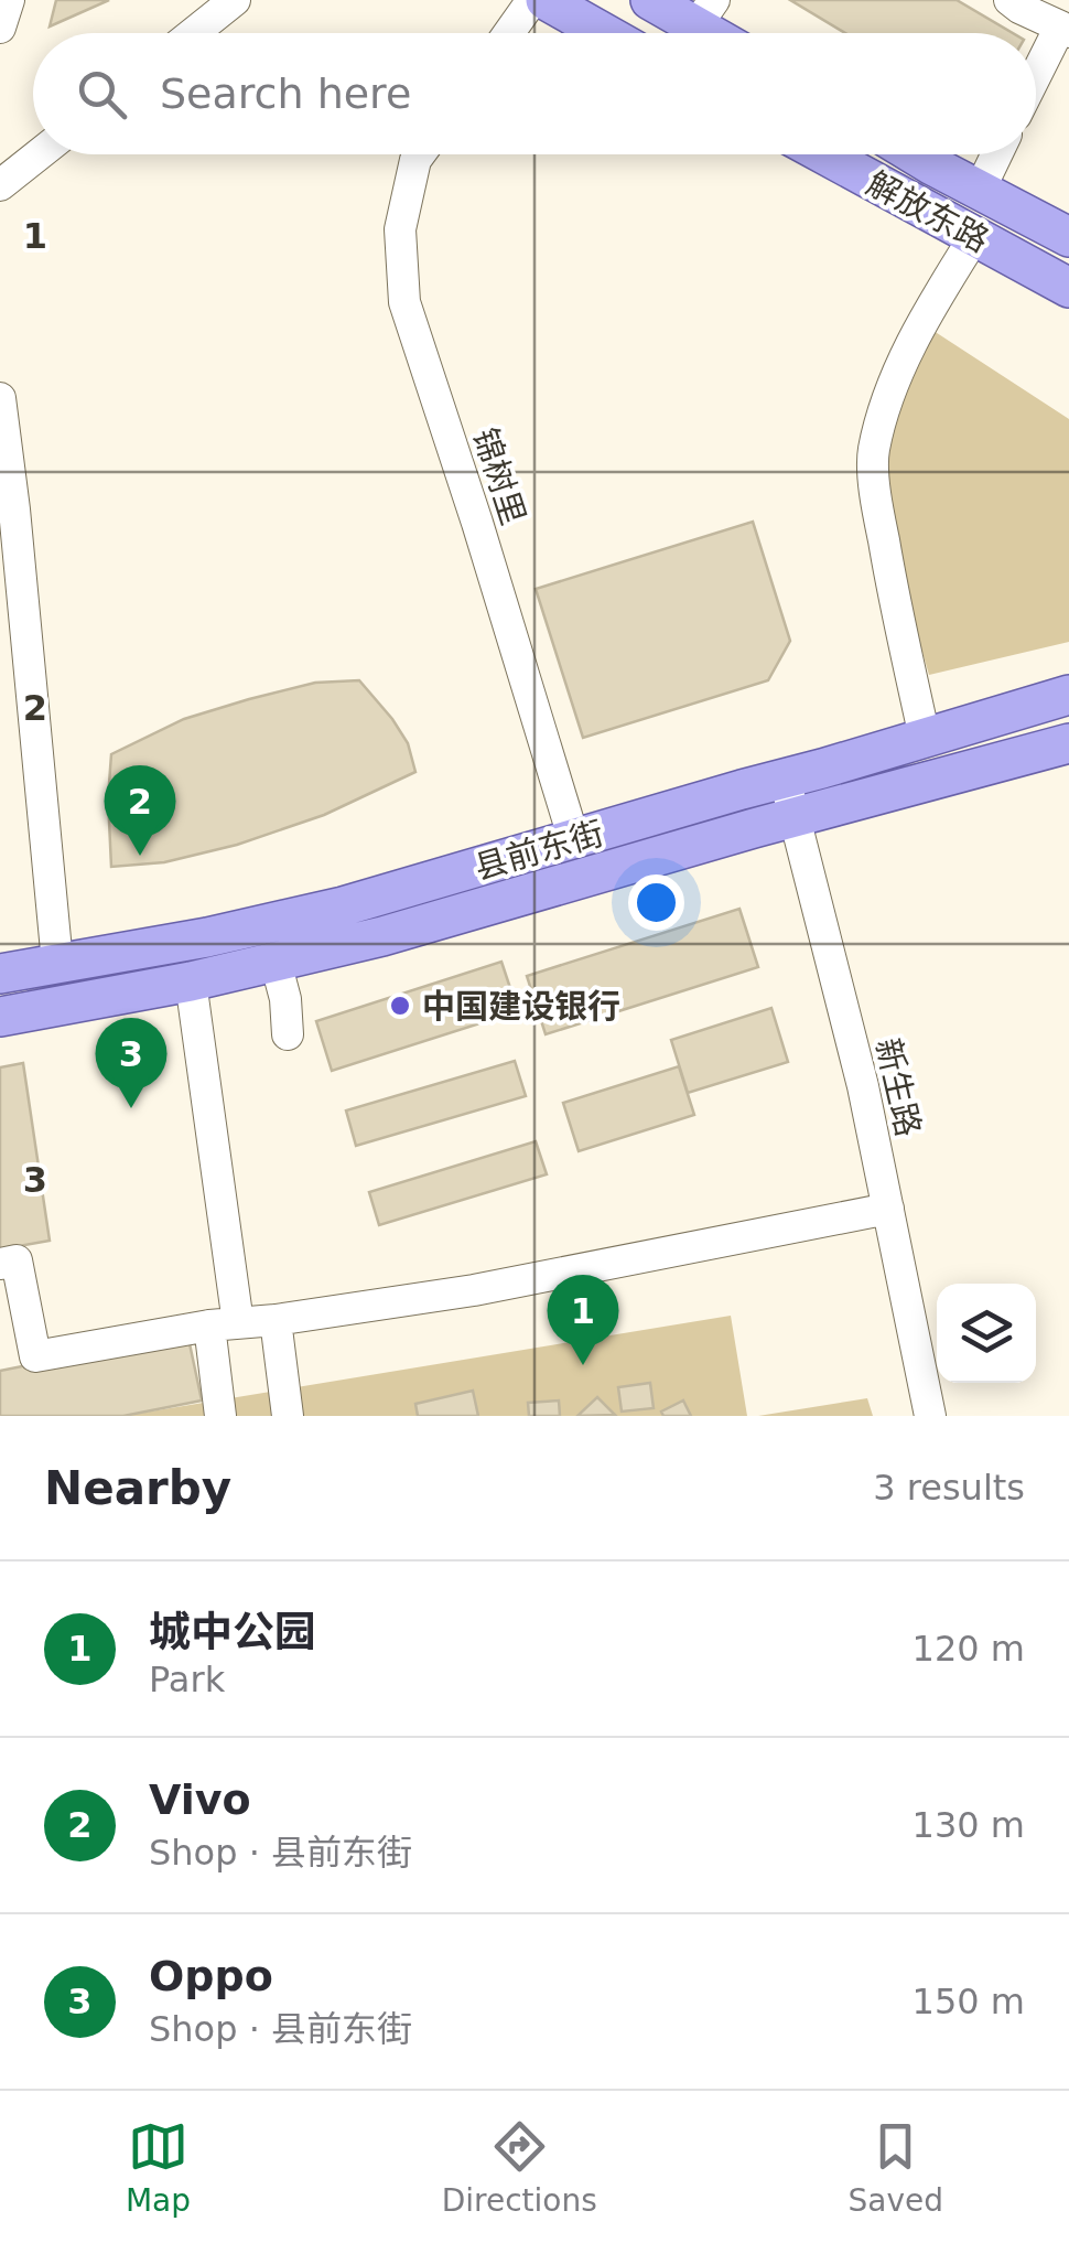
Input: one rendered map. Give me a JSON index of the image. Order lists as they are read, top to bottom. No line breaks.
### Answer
{"streets":{"main road":["解放东路","县前东街"],"street":["锦树里","新生路"]},"crossings":[["锦树里","县前东街"],["县前东街","新生路"]],"places":["中国建设银行"],"page":{"search":"Search here","pins":["2","3","1"],"heading":["Nearby","3 results"],"list":[{"mark":"1","name":"城中公园","note":"Park","value":"120 m"},{"mark":"2","name":"Vivo","note":"Shop · 县前东街","value":"130 m"},{"mark":"3","name":"Oppo","note":"Shop · 县前东街","value":"150 m"}],"nav":["Map","Directions","Saved"]},"grid":{"rows":["1","2","3"]}}
